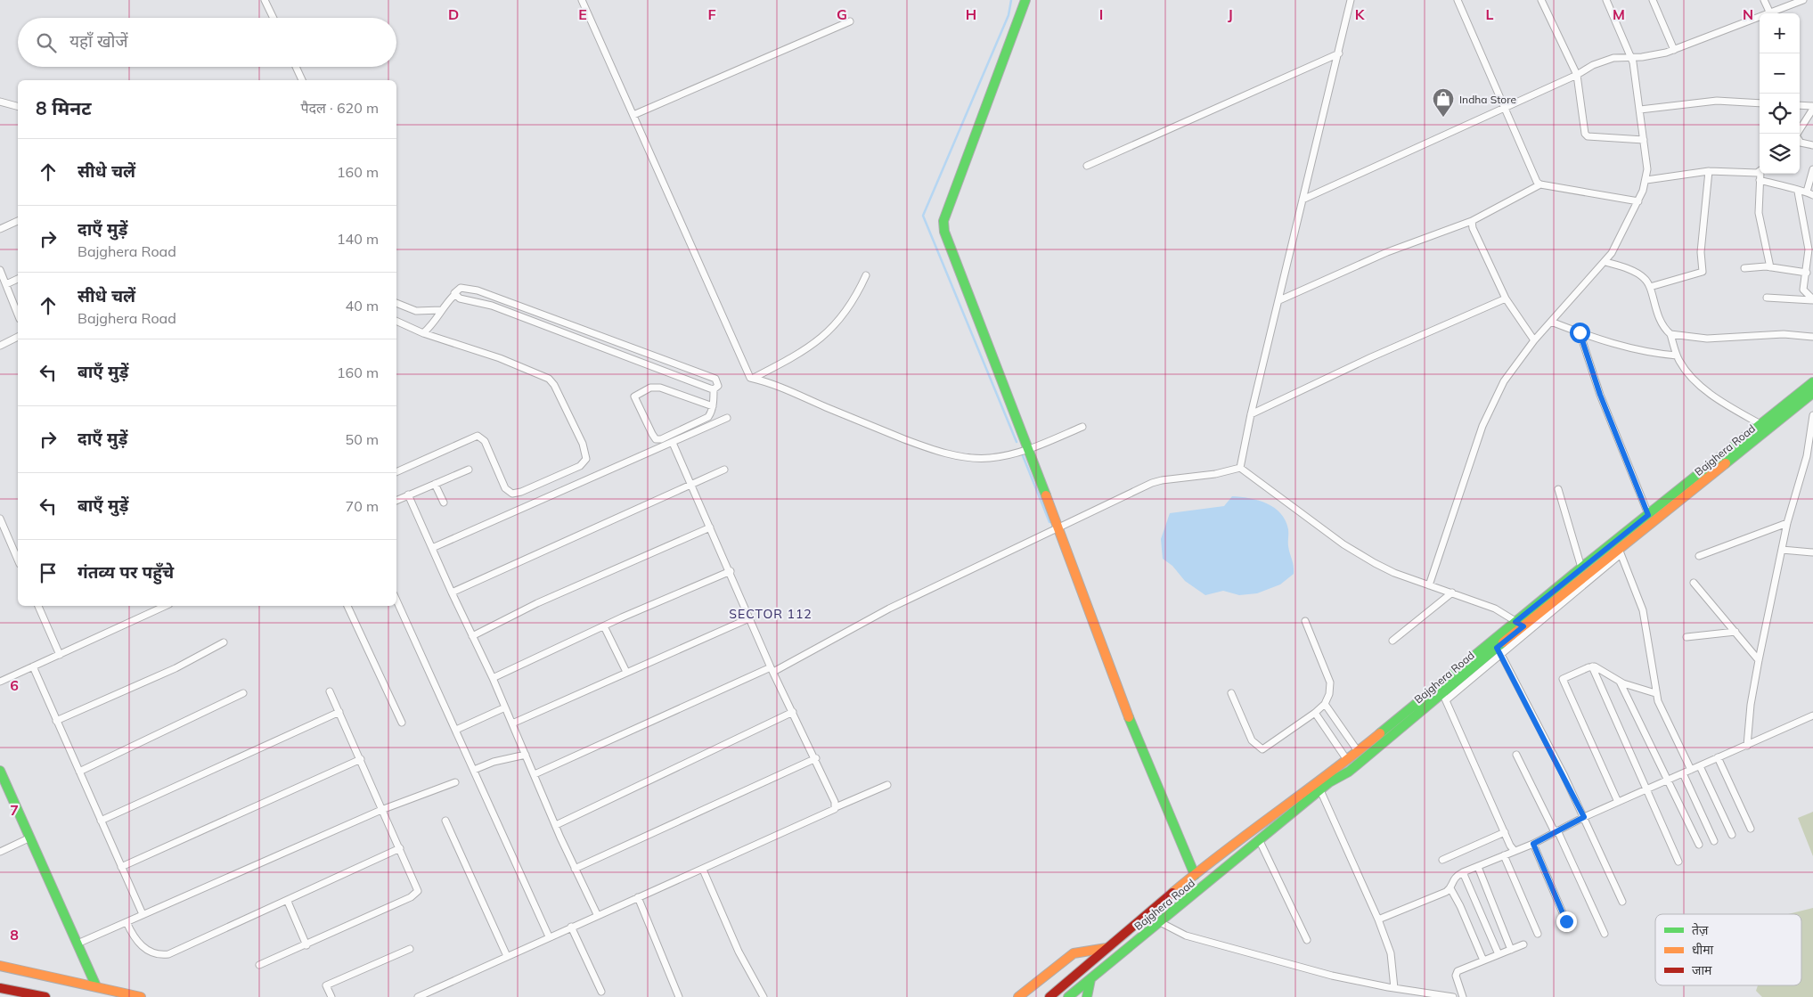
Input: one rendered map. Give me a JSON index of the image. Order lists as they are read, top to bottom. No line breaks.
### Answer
{"streets":{"main road":["Bajghera Road"]},"districts":["SECTOR 112"],"places":{"shop":["Indha Store"]},"legend":["तेज़","धीमा","जाम"],"page":{"map_buttons":["+","−"],"search":"यहाँ खोजें","heading":["8 मिनट","पैदल · 620 m"],"list":[["सीधे चलें","160 m"],["दाएँ मुड़ें","Bajghera Road","140 m"],["सीधे चलें","Bajghera Road","40 m"],["बाएँ मुड़ें","160 m"],["दाएँ मुड़ें","50 m"],["बाएँ मुड़ें","70 m"],"गंतव्य पर पहुँचे"]},"grid":{"columns":["D","E","F","G","H","I","J","K","L","M","N"],"rows":["6","7","8"]}}
